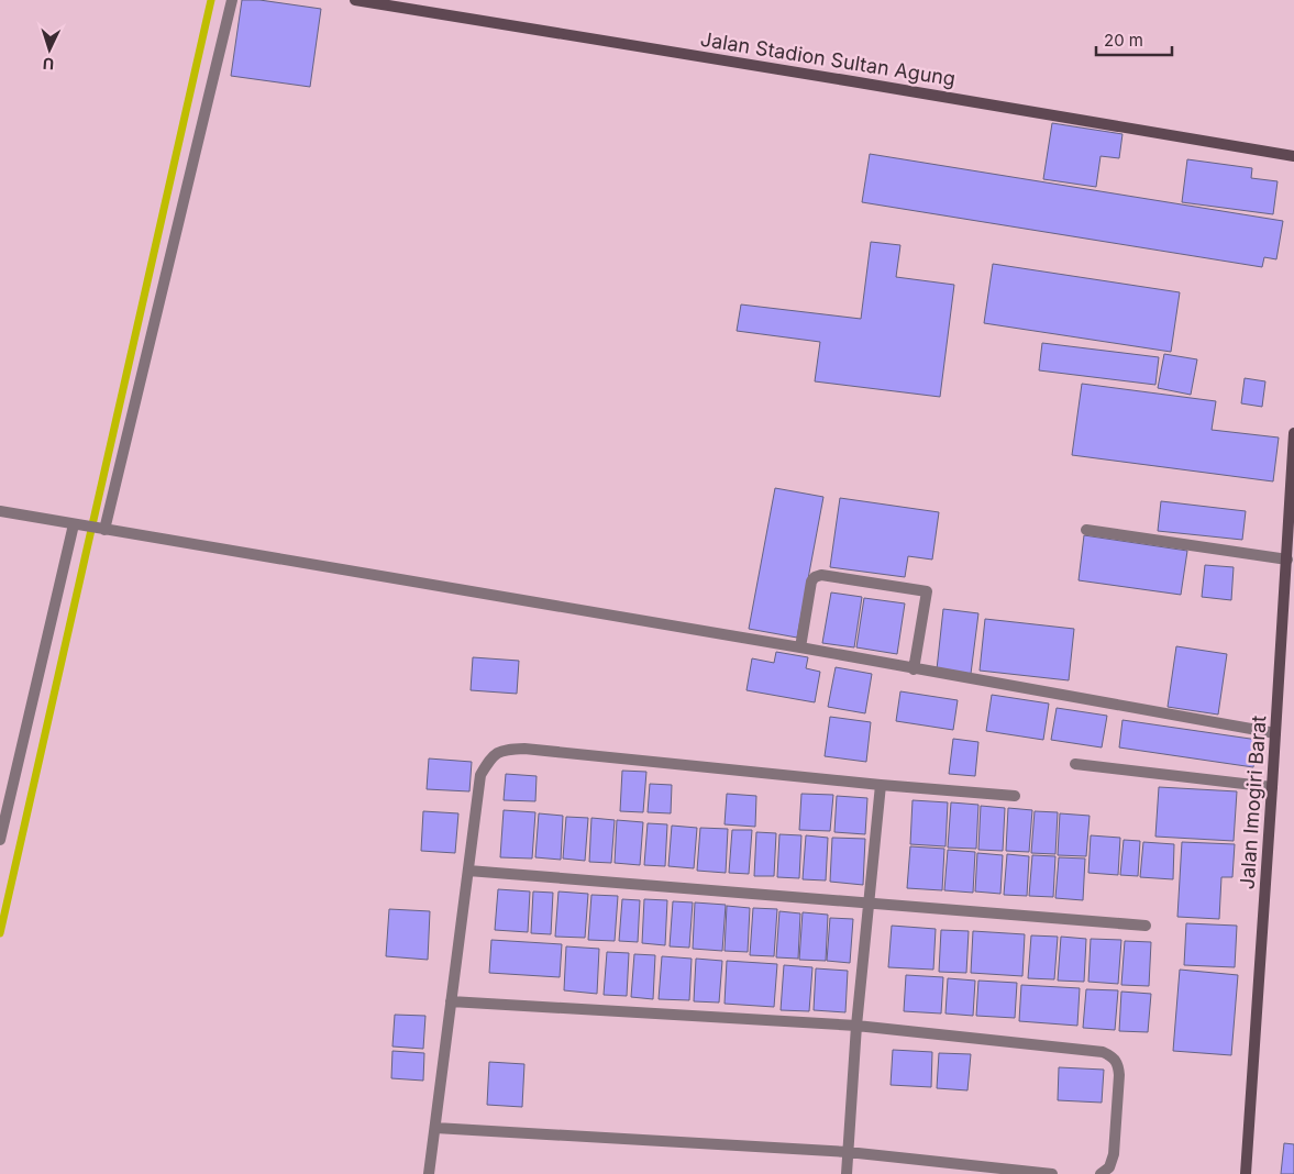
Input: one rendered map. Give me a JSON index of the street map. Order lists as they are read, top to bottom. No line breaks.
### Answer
{"streets":{"main road":["Jalan Stadion Sultan Agung","Jalan Imogiri Barat"]},"scale_bar":"20 m","north":"bottom"}
